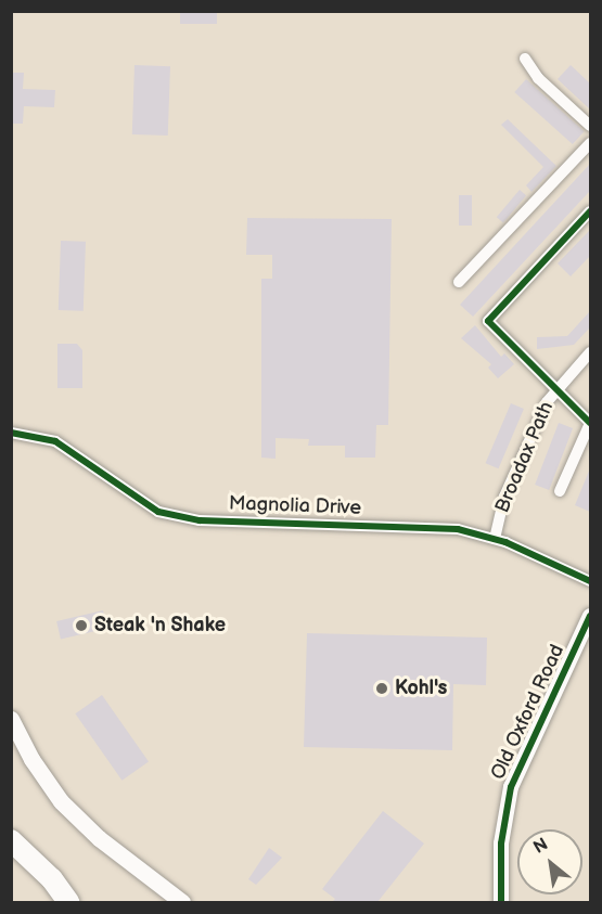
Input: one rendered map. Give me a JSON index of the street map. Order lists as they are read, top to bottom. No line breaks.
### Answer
{"streets":{"street":["Broadax Path","Magnolia Drive","Old Oxford Road"]},"crossings":[["Broadax Path","Magnolia Drive"]],"places":["Steak 'n Shake","Kohl's"],"north":"top left"}
